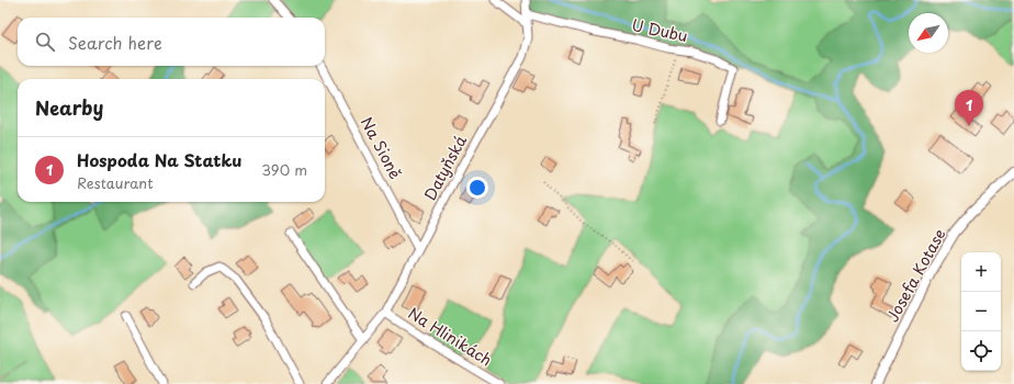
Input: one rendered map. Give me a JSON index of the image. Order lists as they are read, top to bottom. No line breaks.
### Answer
{"streets":{"street":["U Dubu","Na Sioně","Datyňská","Josefa Kotase","Na Hlinikách"]},"crossings":[["U Dubu","Datyňská"],["Na Sioně","Datyňská"],["Datyňská","Na Hlinikách"]],"north":"bottom left","page":{"search":"Search here","heading":"Nearby","pins":"1","list":[{"mark":"1","name":"Hospoda Na Statku","note":"Restaurant","value":"390 m"}],"map_buttons":["+","−"]}}
